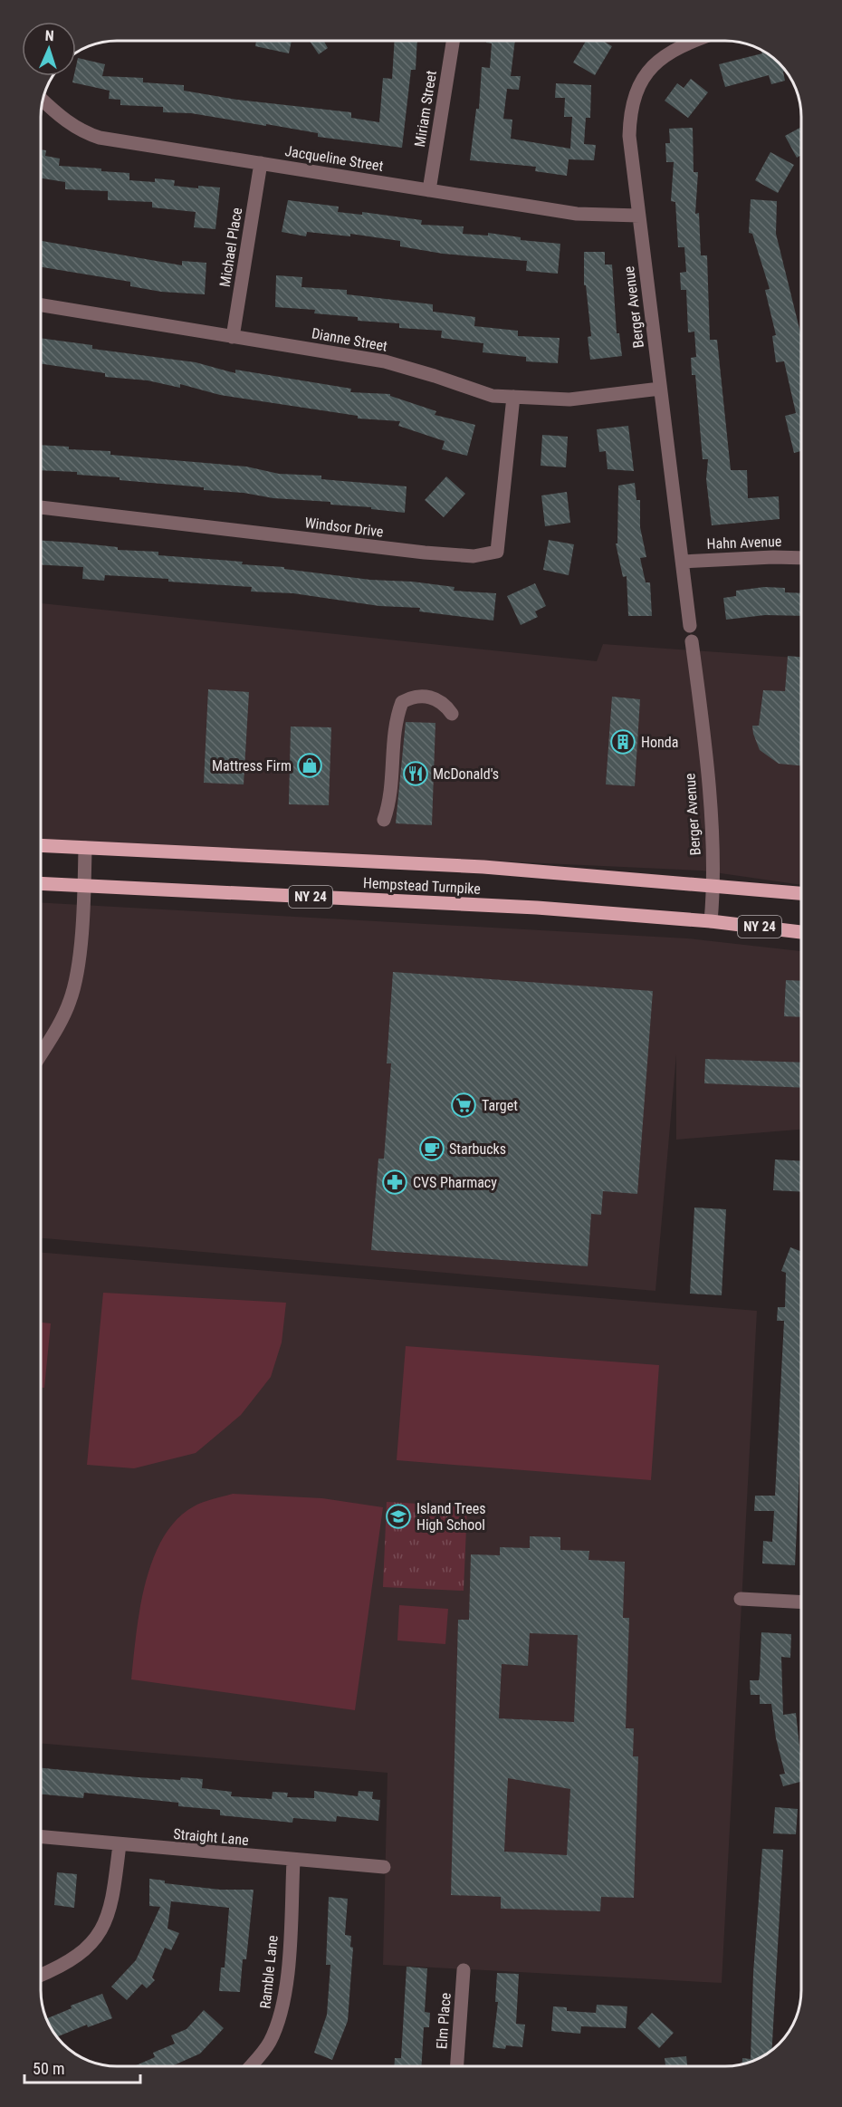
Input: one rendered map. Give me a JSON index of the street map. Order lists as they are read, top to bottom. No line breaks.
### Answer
{"streets":{"main road":["Hempstead Turnpike","NY 24"],"street":["Miriam Street","Jacqueline Street","Michael Place","Berger Avenue","Dianne Street","Windsor Drive","Hahn Avenue","Straight Lane","Ramble Lane","Elm Place"]},"crossings":[["Miriam Street","Jacqueline Street"],["Jacqueline Street","Michael Place"],["Jacqueline Street","Berger Avenue"],["Michael Place","Dianne Street"],["Berger Avenue","Dianne Street"],["Berger Avenue","Hahn Avenue"],["Berger Avenue","Hempstead Turnpike"],["Dianne Street","Windsor Drive"],["Straight Lane","Ramble Lane"]],"places":{"building":["Honda"],"shop":["Mattress Firm"],"restaurant":["McDonald's"],"supermarket":["Target"],"cafe":["Starbucks"],"pharmacy":["CVS Pharmacy"],"school or university":["Island Trees High School"]},"scale_bar":"50 m","north":"top"}
